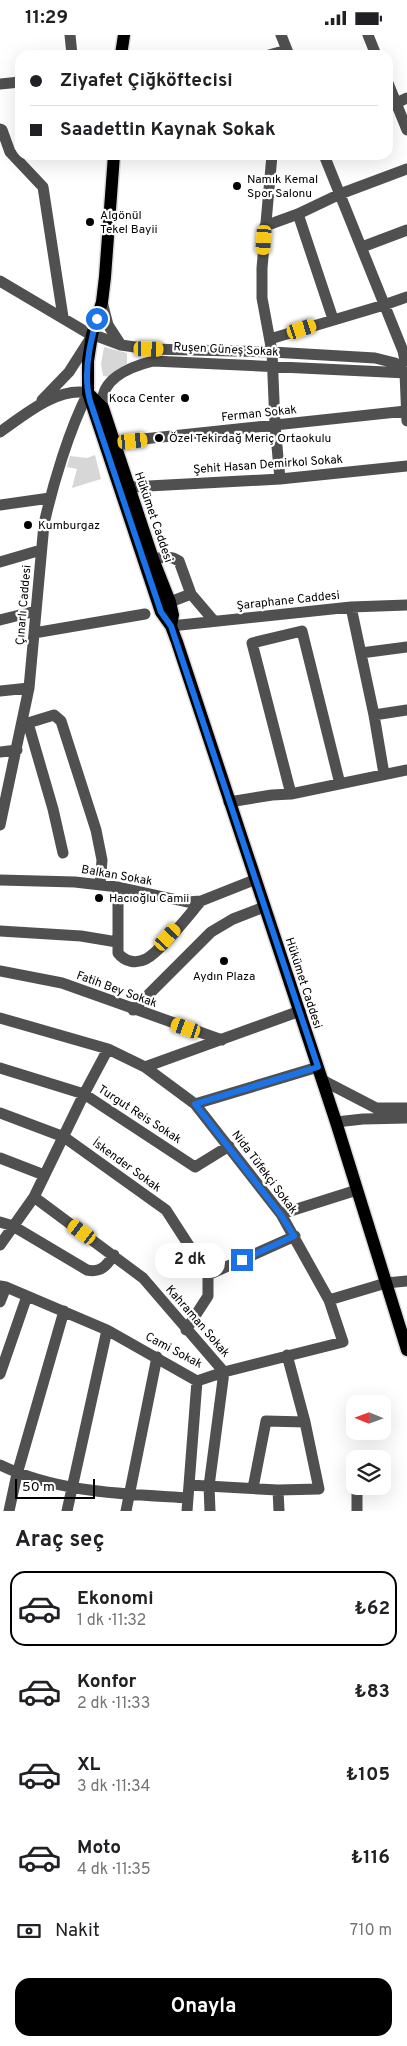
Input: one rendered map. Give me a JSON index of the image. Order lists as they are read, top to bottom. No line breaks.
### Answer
{"streets":{"main road":["Hükümet Caddesi"],"street":["Ruşen Güneş Sokak","Ferman Sokak","Şehit Hasan Demirkol Sokak","Şaraphane Caddesi","Çınarlı Caddesi","Balkan Sokak","Fatih Bey Sokak","Turgut Reis Sokak","İskender Sokak","Nida Tüfekçi Sokak","Kahraman Sokak","Cami Sokak"]},"crossings":[["Ruşen Güneş Sokak","Hükümet Caddesi"],["Ferman Sokak","Hükümet Caddesi"],["Şehit Hasan Demirkol Sokak","Hükümet Caddesi"],["Hükümet Caddesi","Şaraphane Caddesi"],["Hükümet Caddesi","Çınarlı Caddesi"],["Hükümet Caddesi","Balkan Sokak"],["Turgut Reis Sokak","Nida Tüfekçi Sokak"],["Nida Tüfekçi Sokak","Cami Sokak"],["Kahraman Sokak","Cami Sokak"]],"places":["Namık Kemal Spor Salonu","Algönül Tekel Bayii","Koca Center","Özel Tekirdağ Meriç Ortaokulu","Kumburgaz","Hacıoğlu Camii","Aydın Plaza"],"scale_bar":"50 m","north":"left","page":{"status":"11:29","banner":["Ziyafet Çiğköftecisi","Saadettin Kaynak Sokak"],"bubble":"2 dk","scale":"50 m","heading":"Araç seç","list":[{"name":"Ekonomi","note":"1 dk · 11:32","value":"₺62"},{"name":"Konfor","note":"2 dk · 11:33","value":"₺83"},{"name":"XL","note":"3 dk · 11:34","value":"₺105"},{"name":"Moto","note":"4 dk · 11:35","value":"₺116"}],"pay":["Nakit","710 m"],"buttons":"Onayla"}}
